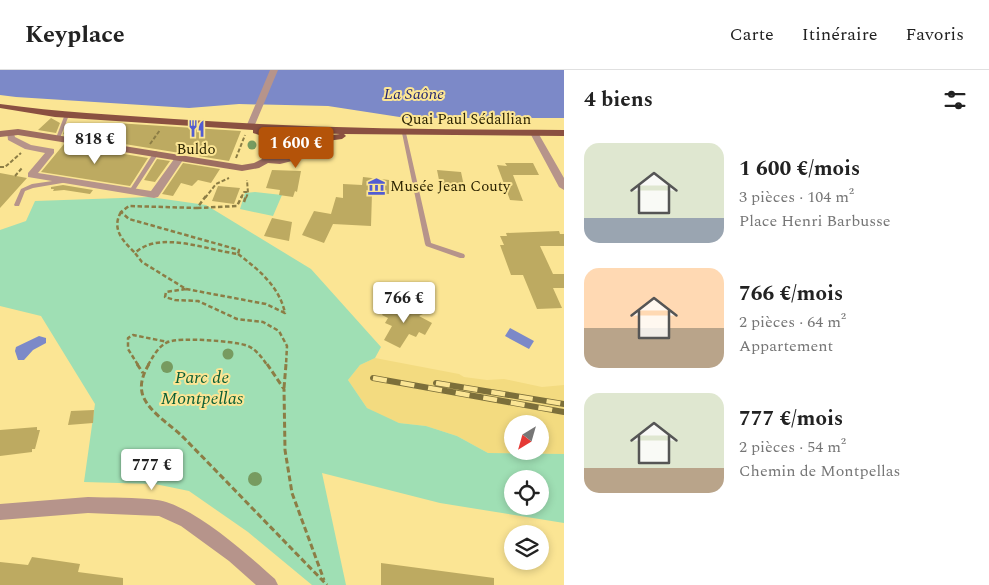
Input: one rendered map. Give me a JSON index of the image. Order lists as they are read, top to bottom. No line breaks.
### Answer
{"streets":{"main road":["Quai Paul Sédallian"]},"water":["La Saône"],"parks":["Parc de Montpellas"],"places":{"restaurant":["Buldo"],"museum":["Musée Jean Couty"]},"north":"bottom left","page":{"header":"Keyplace","nav":["Carte","Itinéraire","Favoris"],"heading":"4 biens","price":["818 €","1 600 €","766 €","777 €"],"list":[{"name":"1 600 €/mois","note":"3 pièces · 104 m² · Place Henri Barbusse"},{"name":"766 €/mois","note":"2 pièces · 64 m² · Appartement"},{"name":"777 €/mois","note":"2 pièces · 54 m² · Chemin de Montpellas"}]}}
